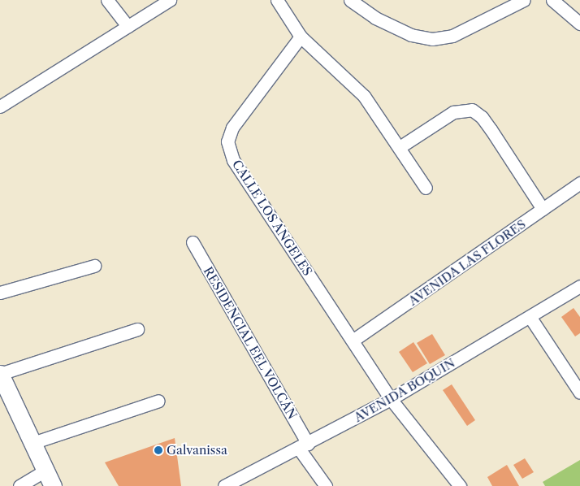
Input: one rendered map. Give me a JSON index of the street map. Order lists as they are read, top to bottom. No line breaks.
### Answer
{"streets":{"street":["CALLE LOS ANGELES","AVENIDA LAS FLORES","RESIDENCIAL EEL VOLCÁN","AVENIDA BOQUIN"]},"crossings":[["CALLE LOS ANGELES","AVENIDA LAS FLORES"],["CALLE LOS ANGELES","AVENIDA BOQUIN"],["RESIDENCIAL EEL VOLCÁN","AVENIDA BOQUIN"]],"places":["Galvanissa"]}
